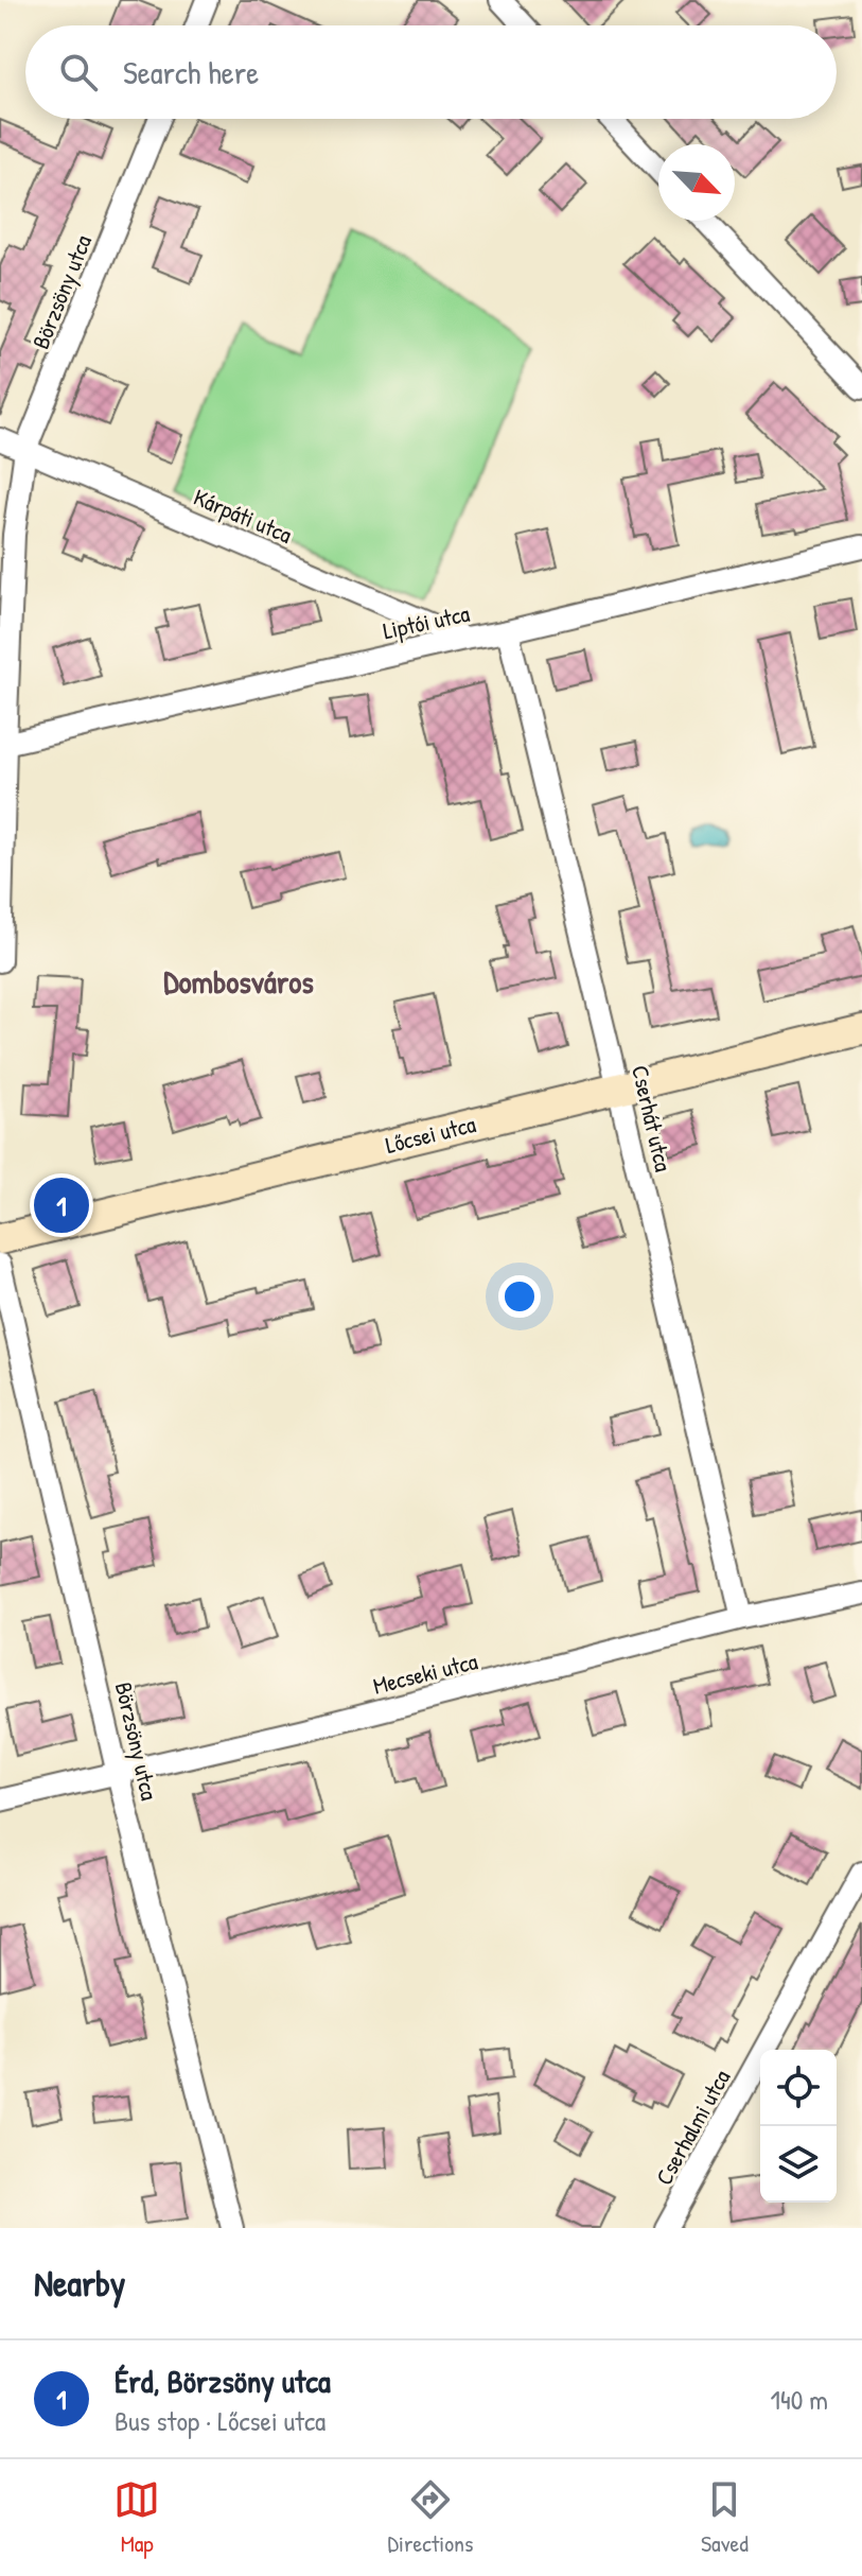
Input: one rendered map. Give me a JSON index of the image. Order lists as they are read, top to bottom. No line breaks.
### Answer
{"streets":{"street":["Börzsöny utca","Kárpáti utca","Liptói utca","Cserhát utca","Lőcsei utca","Mecseki utca","Cserhalmi utca"]},"crossings":[["Börzsöny utca","Kárpáti utca"],["Börzsöny utca","Liptói utca"],["Börzsöny utca","Mecseki utca"],["Kárpáti utca","Liptói utca"],["Liptói utca","Cserhát utca"],["Cserhát utca","Lőcsei utca"],["Cserhát utca","Mecseki utca"]],"districts":["Dombosváros"],"north":"bottom right","page":{"search":"Search here","pins":"1","heading":"Nearby","list":[{"mark":"1","name":"Érd, Börzsöny utca","note":"Bus stop · Lőcsei utca","value":"140 m"}],"nav":["Map","Directions","Saved"]}}
